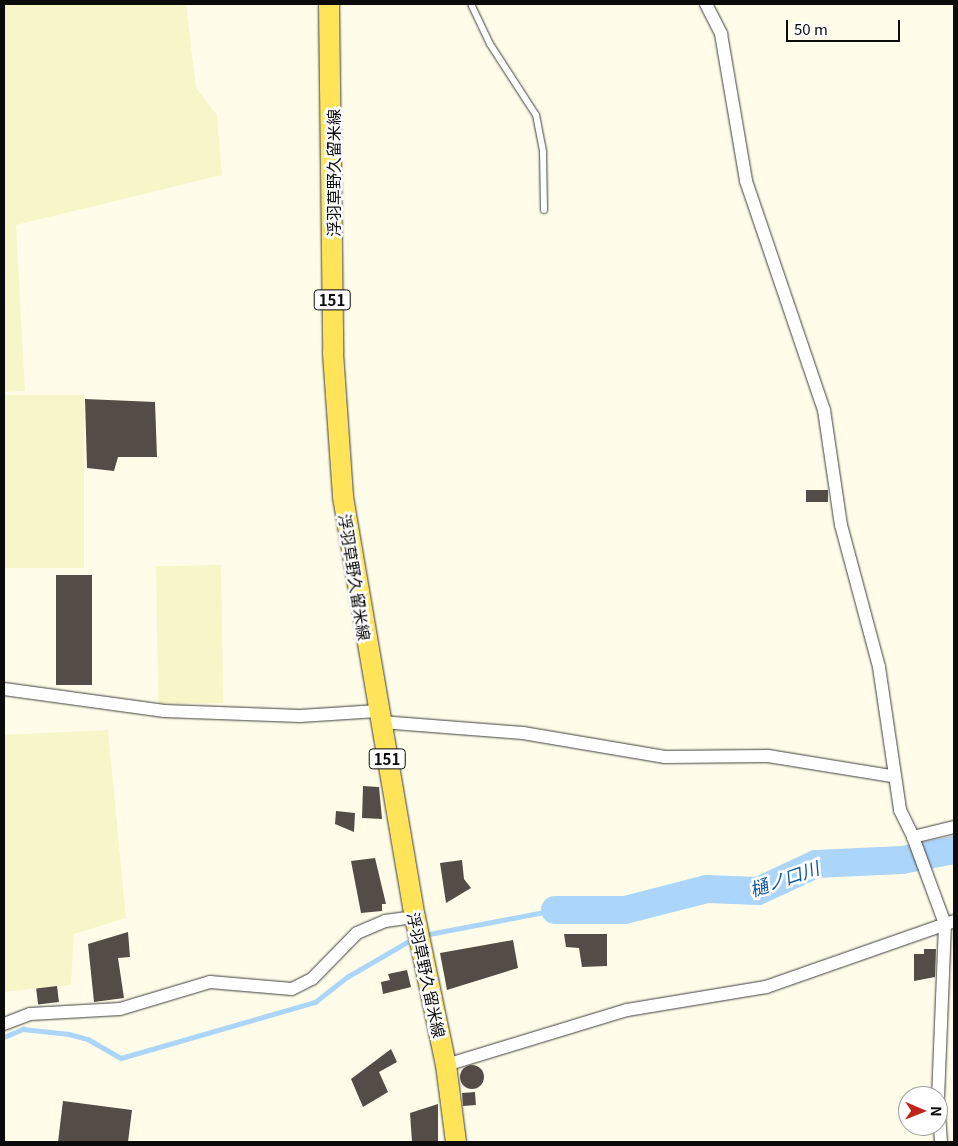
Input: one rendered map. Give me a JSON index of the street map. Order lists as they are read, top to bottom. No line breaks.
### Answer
{"streets":{"main road":["浮羽草野久留米線","151"]},"water":["樋ノ口川"],"scale_bar":"50 m","north":"right"}
